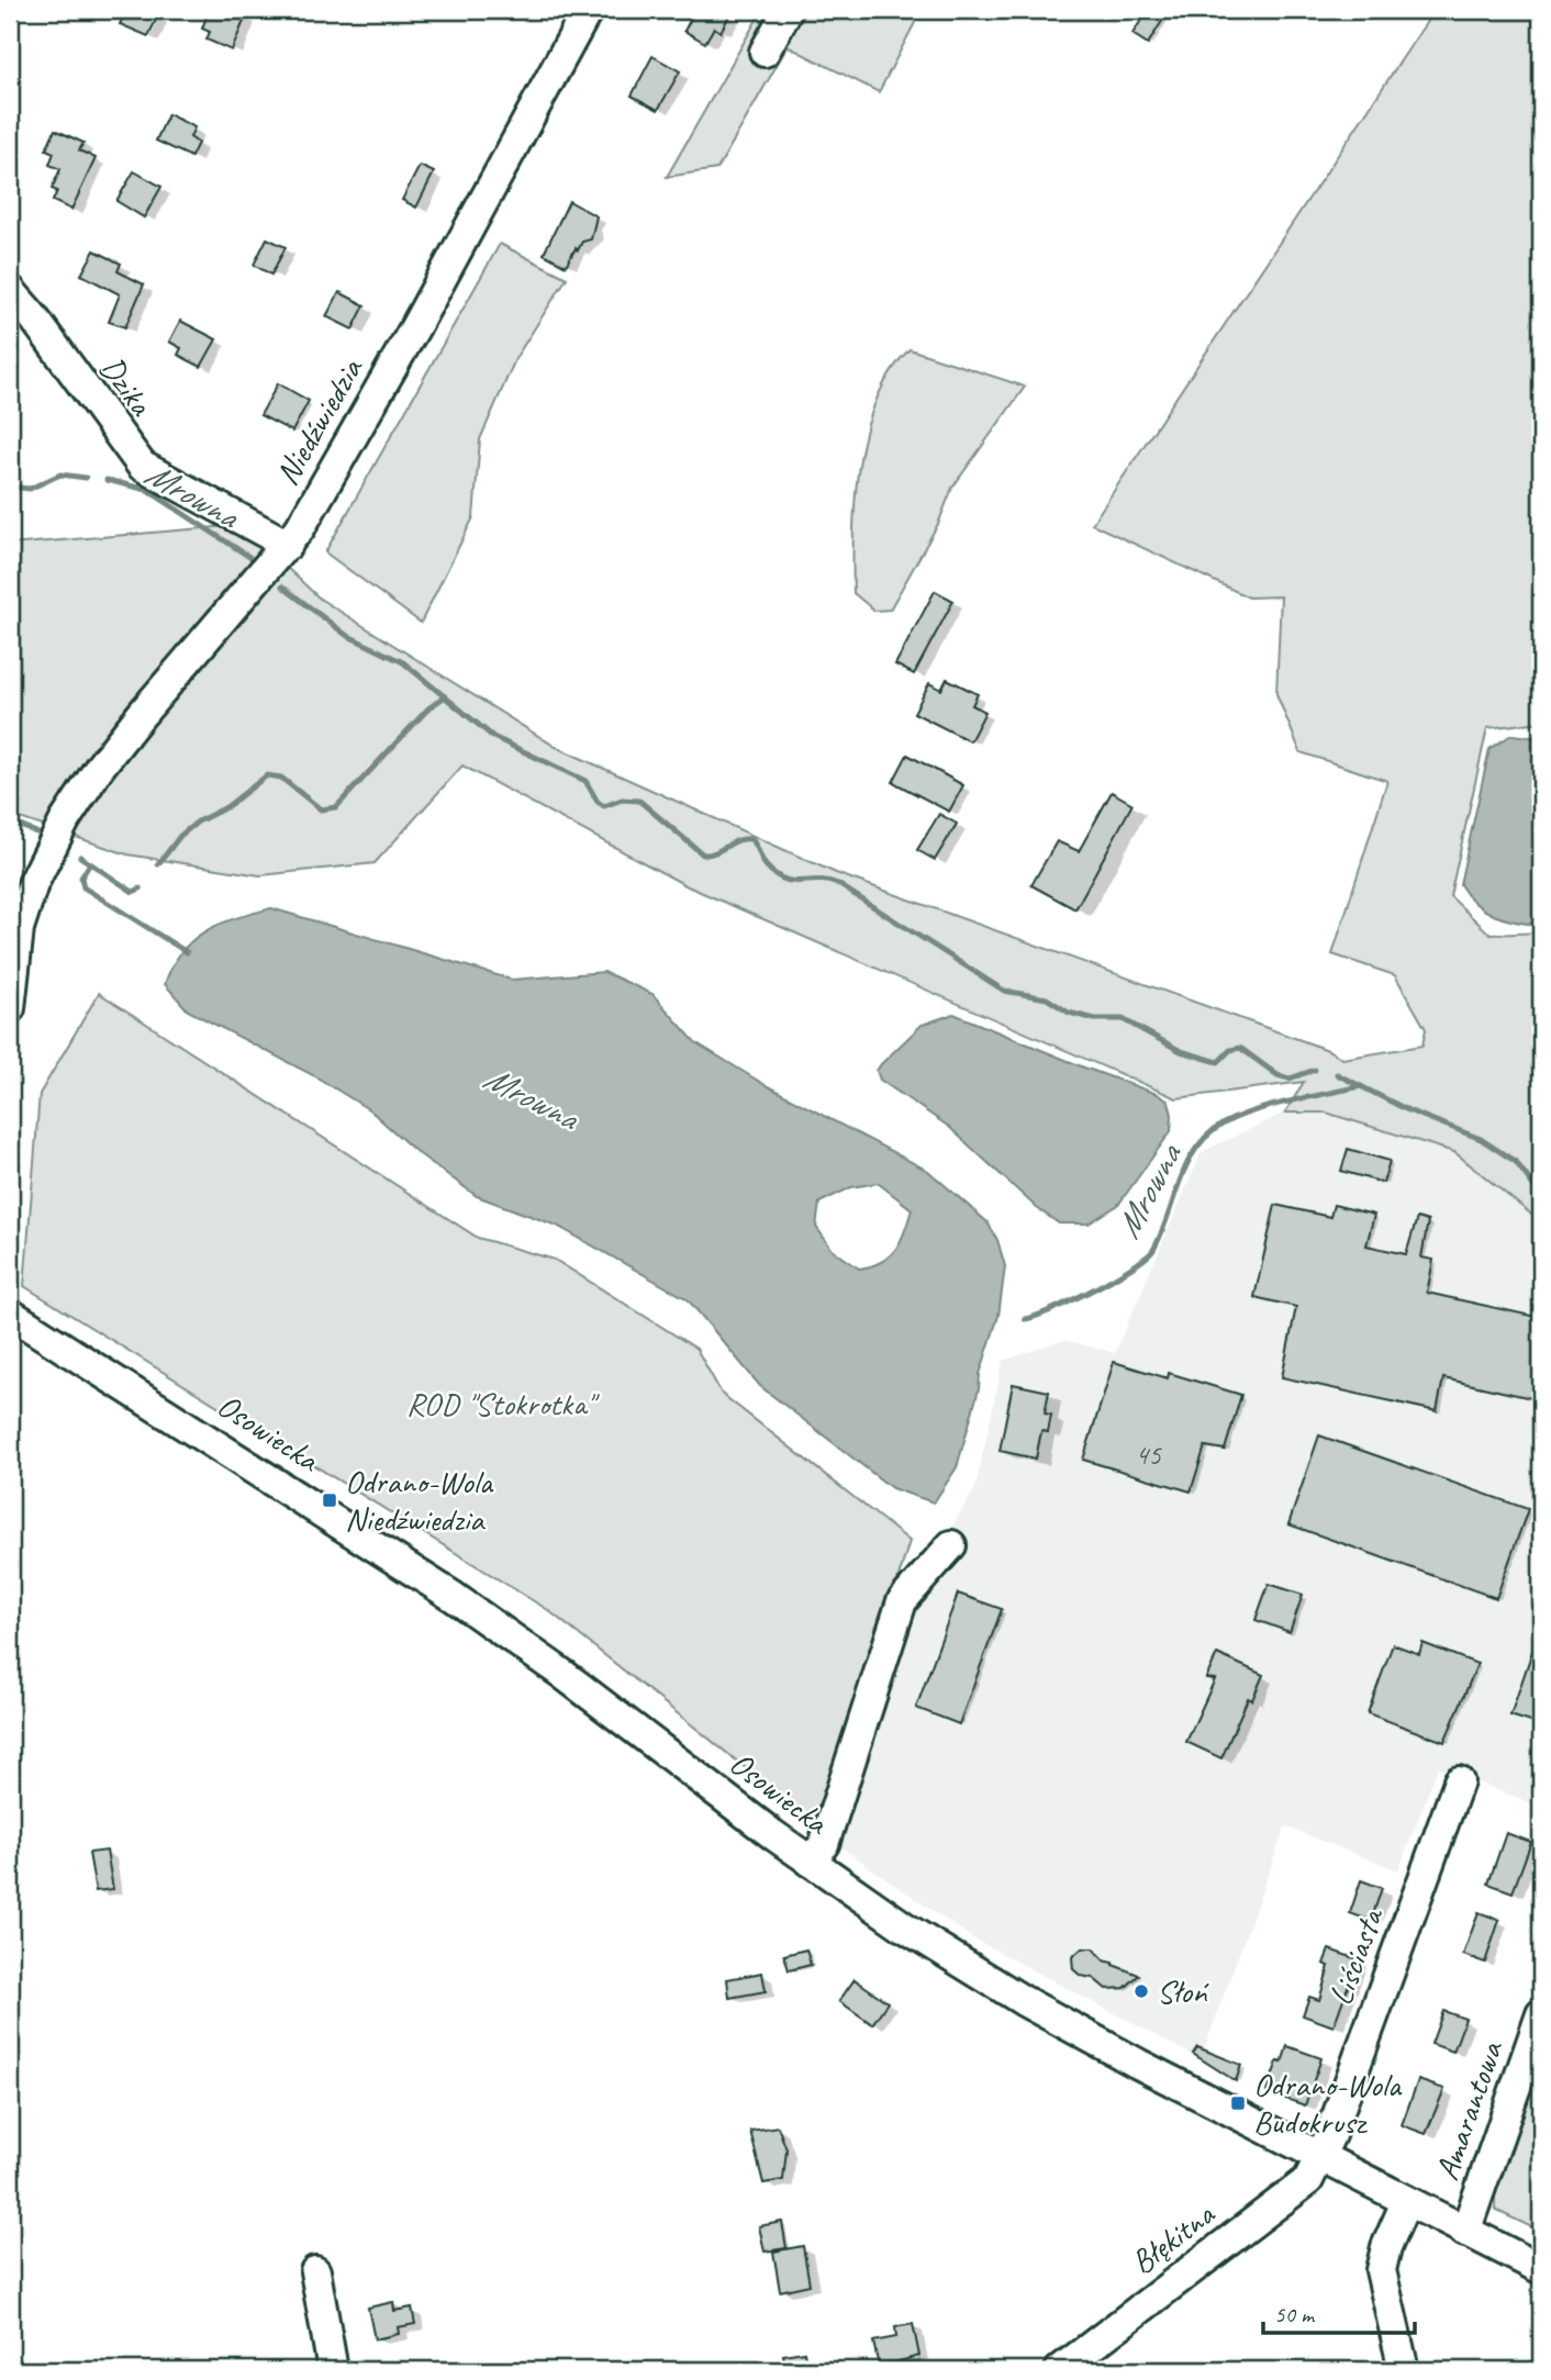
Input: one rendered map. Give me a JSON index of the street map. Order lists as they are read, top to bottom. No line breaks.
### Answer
{"streets":{"street":["Dzika","Niedźwiedzia","Osowiecka","Liściasta","Amarantowa","Błękitna"]},"crossings":[["Dzika","Niedźwiedzia"],["Osowiecka","Liściasta"],["Osowiecka","Amarantowa"],["Osowiecka","Błękitna"],["Liściasta","Błękitna"]],"water":["Mrowna"],"parks":["ROD \"Stokrotka\""],"places":{"transit":["Odrano-Wola Niedźwiedzia","Odrano-Wola Budokrusz"],"other":["Słoń"]},"house_numbers":["45"],"scale_bar":"50 m"}
